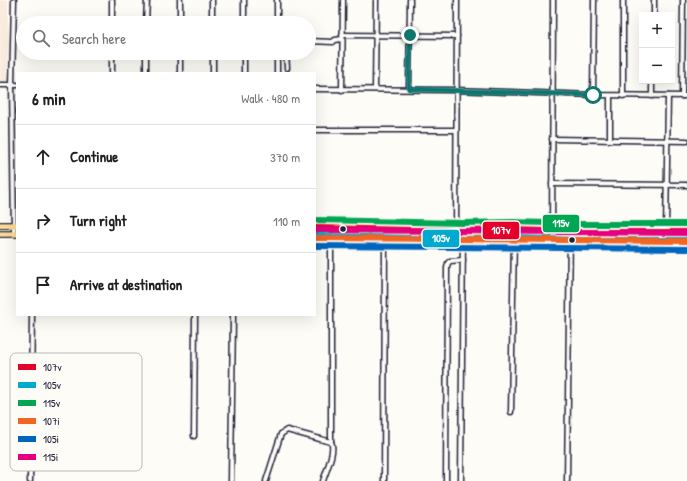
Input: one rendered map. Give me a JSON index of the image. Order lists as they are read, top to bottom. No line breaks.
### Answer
{"lines":["transit line 115v","transit line 107v","transit line 115i","transit line 105v","transit line 107i","transit line 105i"],"legend":["107v","105v","115v","107i","105i","115i"],"page":{"map_buttons":["+","−"],"search":"Search here","heading":["6 min","Walk · 480 m"],"list":[["Continue","370 m"],["Turn right","110 m"],"Arrive at destination"]}}
